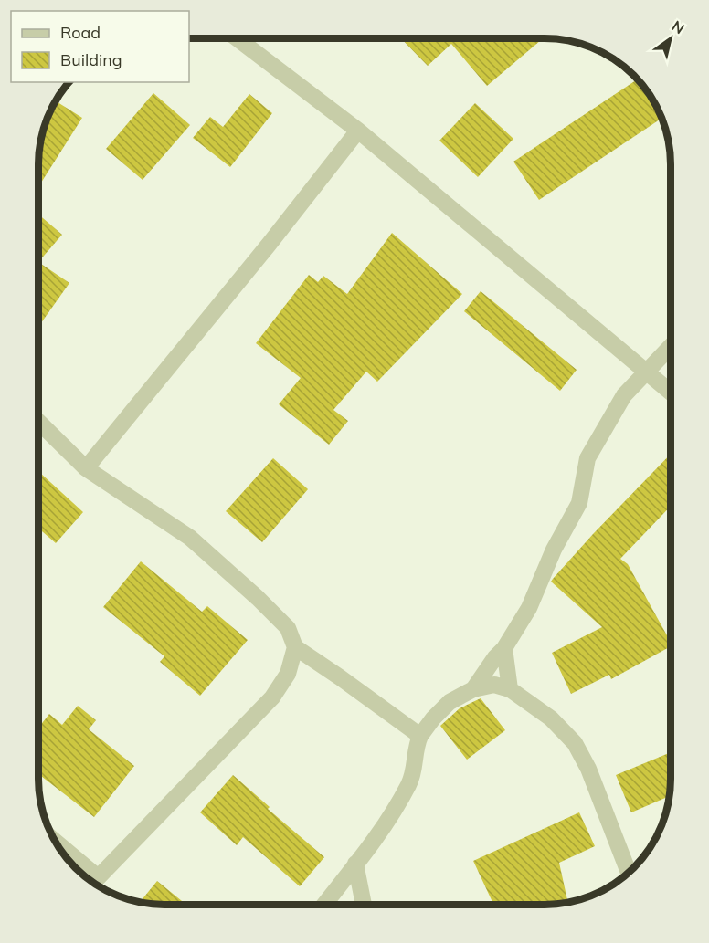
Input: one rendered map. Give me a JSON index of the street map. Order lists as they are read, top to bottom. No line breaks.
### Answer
{"legend":["Road","Building"],"north":"top right"}
